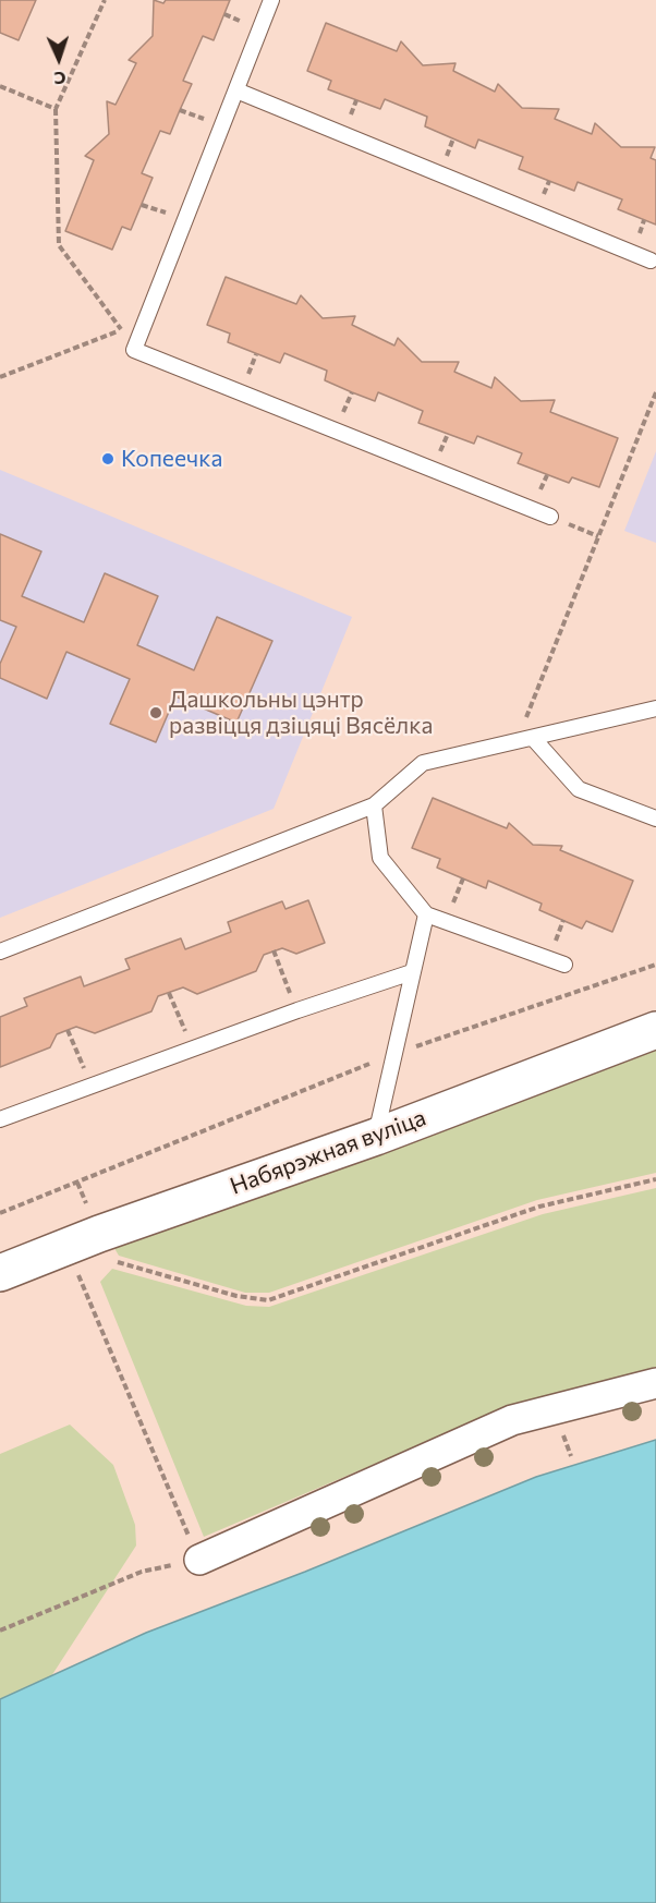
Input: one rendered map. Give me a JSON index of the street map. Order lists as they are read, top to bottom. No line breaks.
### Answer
{"streets":{"street":["Набярэжная вуліца"]},"places":["Копеечка","Дашкольны цэнтр развіцця дзіцяці Вясёлка"],"north":"bottom"}
